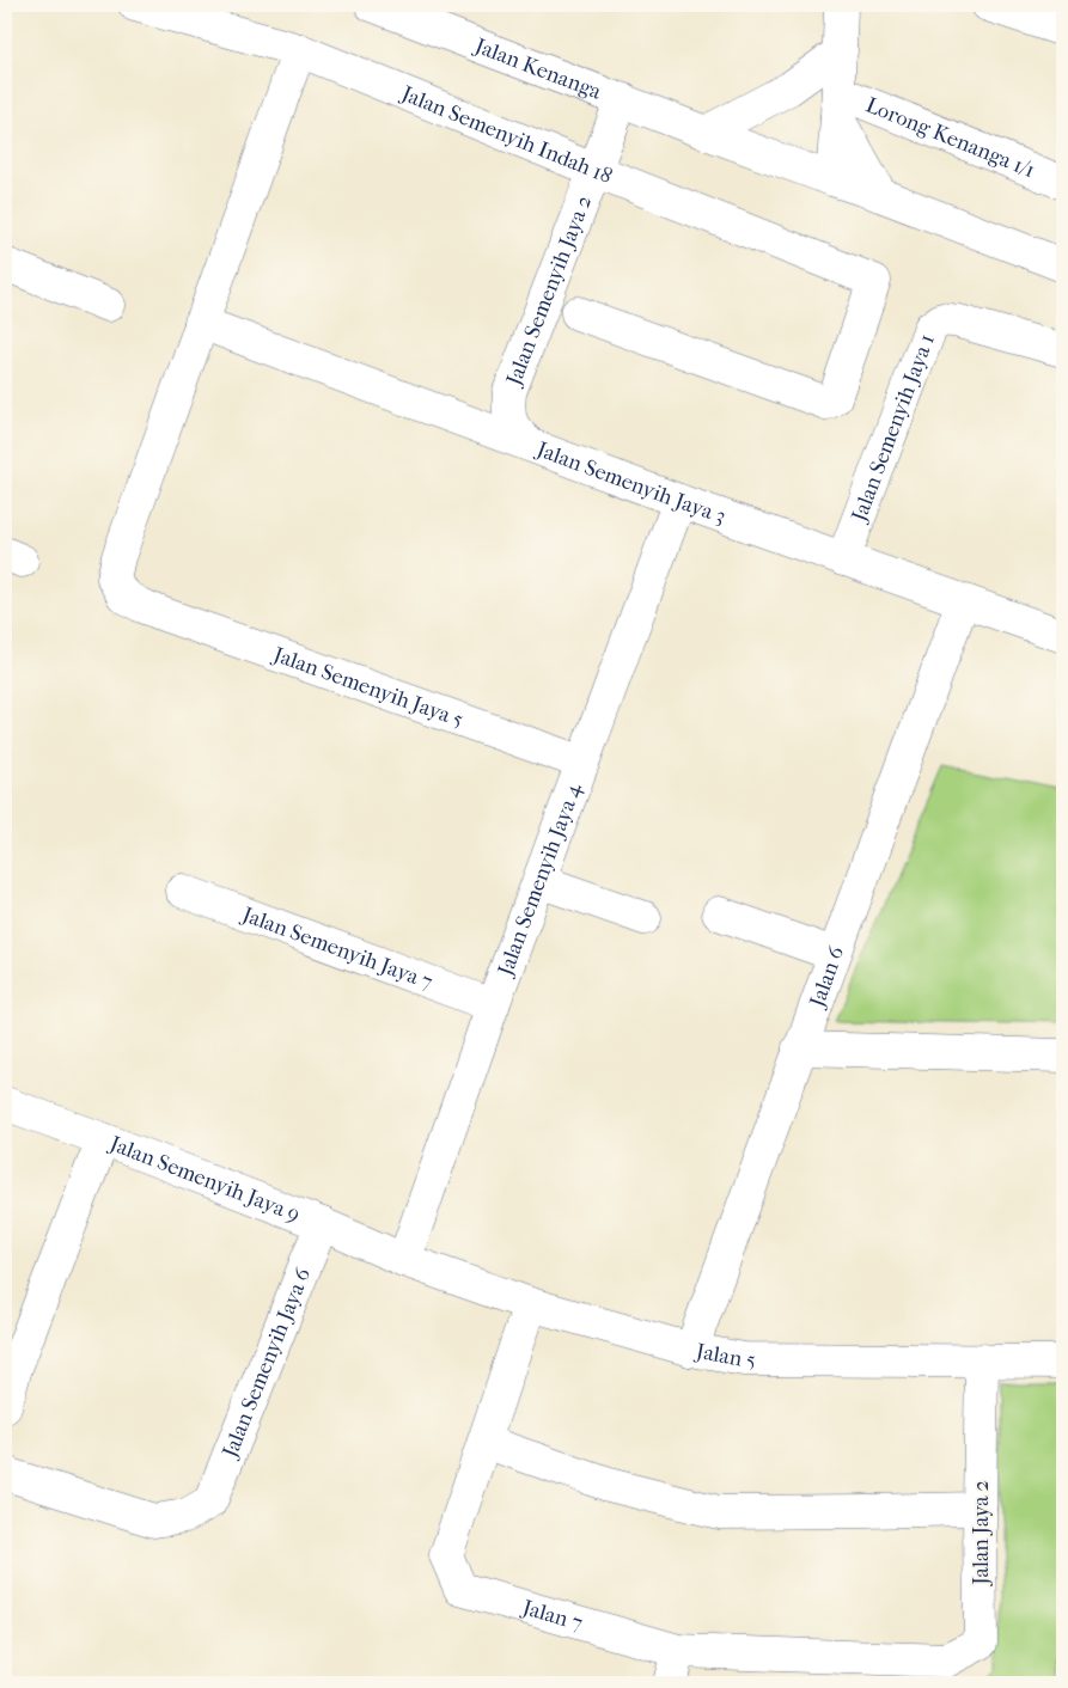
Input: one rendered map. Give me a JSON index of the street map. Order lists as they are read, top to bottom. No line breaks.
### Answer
{"streets":{"street":["Jalan Kenanga","Jalan Semenyih Indah 18","Lorong Kenanga 1/1","Jalan Semenyih Jaya 2","Jalan Semenyih Jaya 1","Jalan Semenyih Jaya 3","Jalan Semenyih Jaya 5","Jalan Semenyih Jaya 4","Jalan Semenyih Jaya 7","Jalan 6","Jalan Semenyih Jaya 9","Jalan 5","Jalan Semenyih Jaya 6","Jalan Jaya 2","Jalan 7"]},"crossings":[["Jalan Kenanga","Jalan Semenyih Jaya 2"],["Jalan Semenyih Indah 18","Jalan Semenyih Jaya 2"],["Jalan Semenyih Indah 18","Jalan Semenyih Jaya 5"],["Jalan Semenyih Jaya 2","Jalan Semenyih Jaya 3"],["Jalan Semenyih Jaya 1","Jalan Semenyih Jaya 3"],["Jalan Semenyih Jaya 3","Jalan Semenyih Jaya 5"],["Jalan Semenyih Jaya 3","Jalan Semenyih Jaya 4"],["Jalan Semenyih Jaya 3","Jalan 6"],["Jalan Semenyih Jaya 5","Jalan Semenyih Jaya 4"],["Jalan Semenyih Jaya 4","Jalan Semenyih Jaya 7"],["Jalan Semenyih Jaya 4","Jalan Semenyih Jaya 9"],["Jalan Semenyih Jaya 4","Jalan 5"],["Jalan 6","Jalan 5"],["Jalan Semenyih Jaya 9","Jalan 5"],["Jalan Semenyih Jaya 9","Jalan Semenyih Jaya 6"],["Jalan 5","Jalan Jaya 2"],["Jalan 5","Jalan 7"],["Jalan Jaya 2","Jalan 7"]]}
